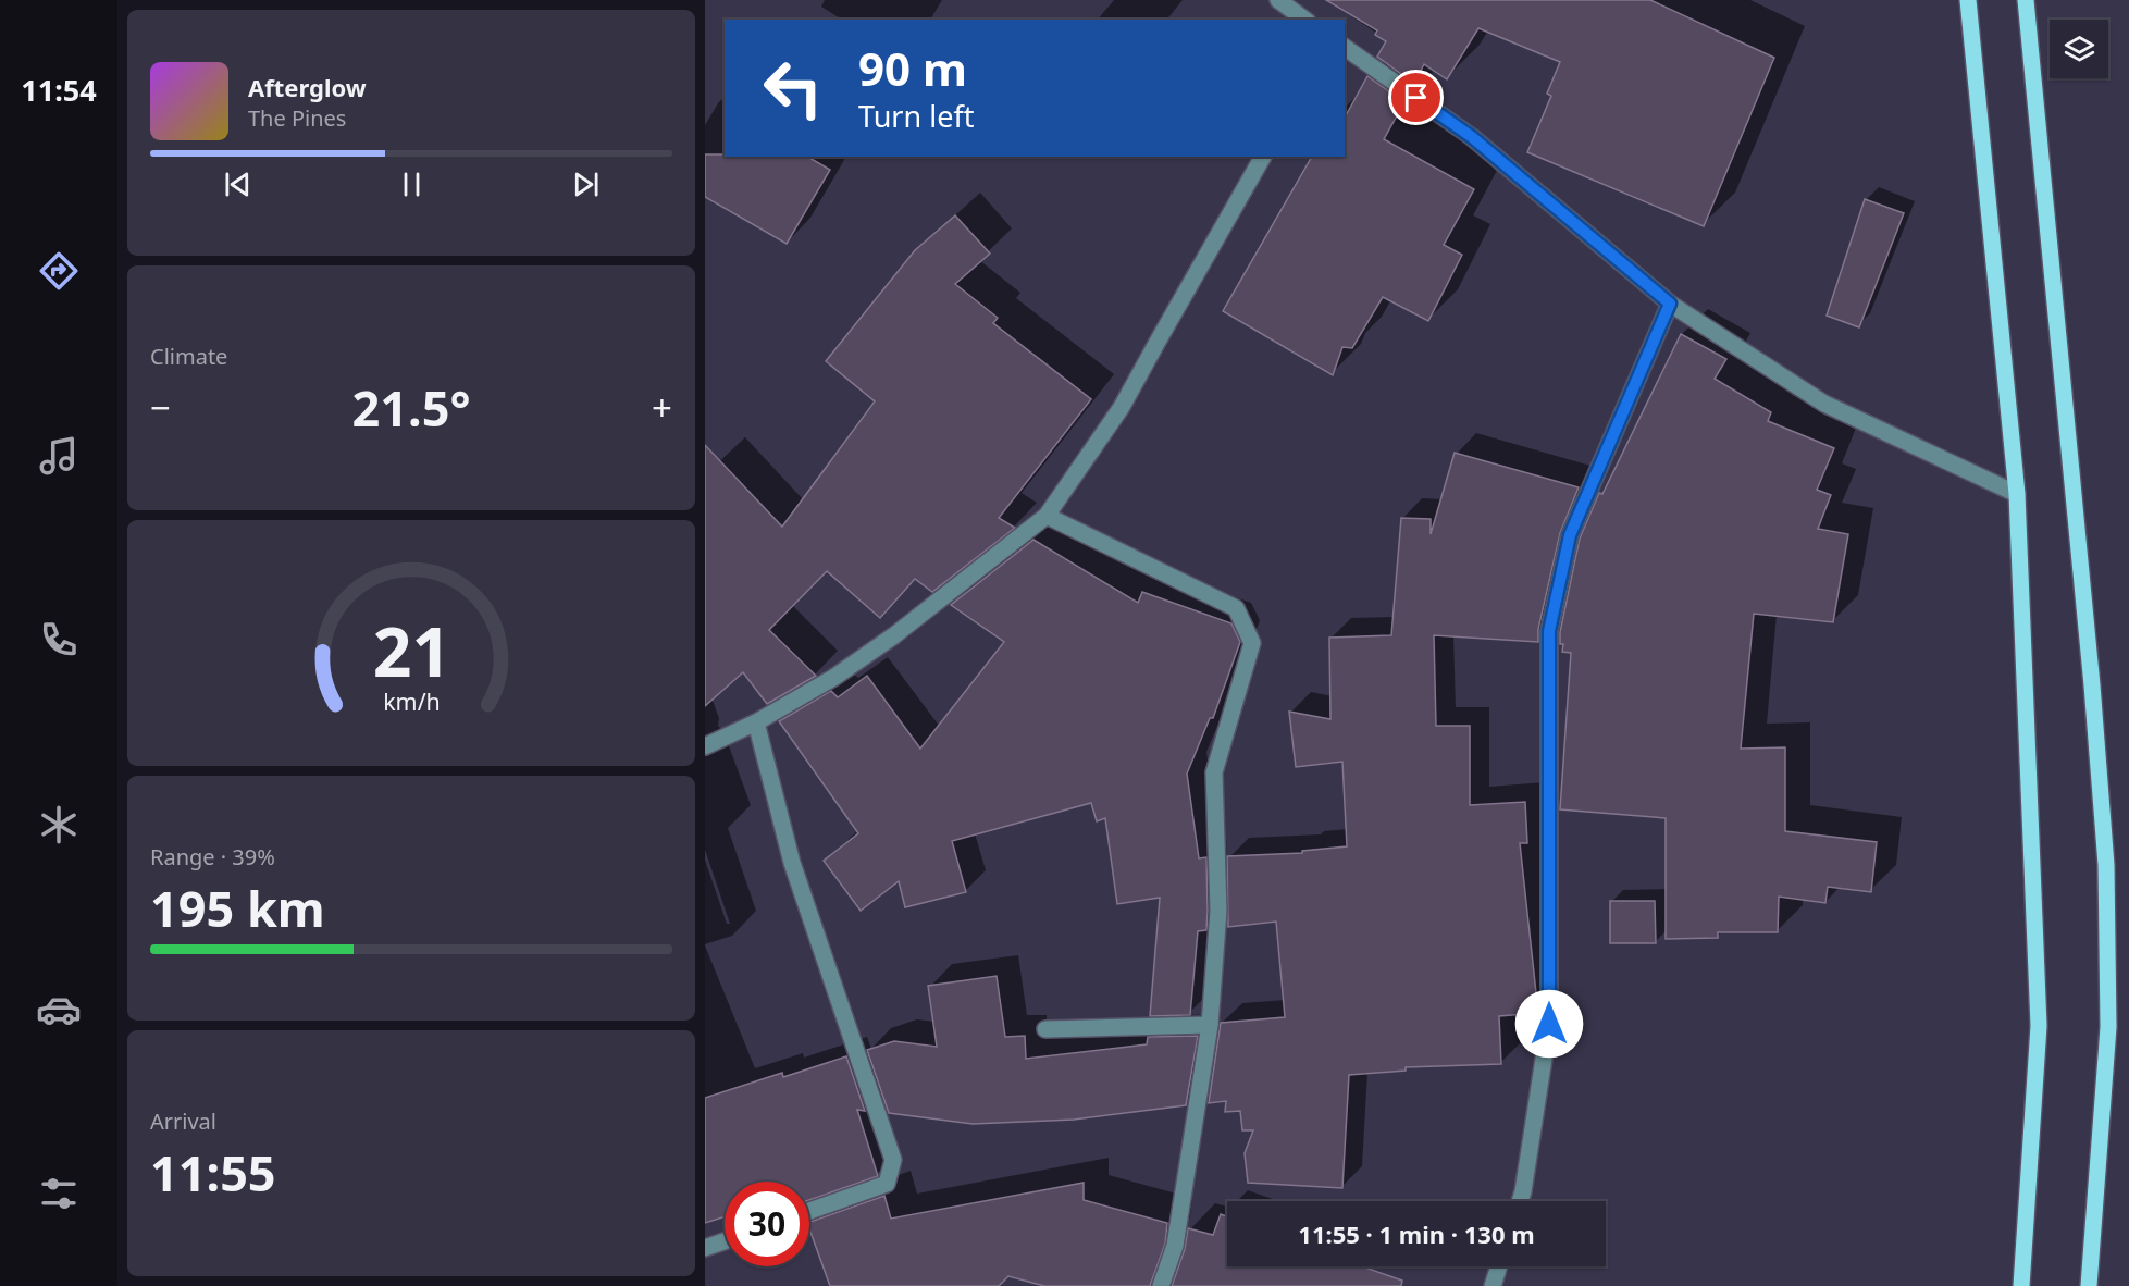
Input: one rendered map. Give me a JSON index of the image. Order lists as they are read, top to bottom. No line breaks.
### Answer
{"page":{"tabs":"11:54","turn":["90 m","Turn left"],"song":["Afterglow","The Pines"],"tile":["Climate",["Range · 39%","195 km"],["Arrival","11:55"]],"heat":["−","21.5°","+"],"limit":"30","trip":"11:55 · 1 min · 130 m","gauge":["21","km/h"]}}
